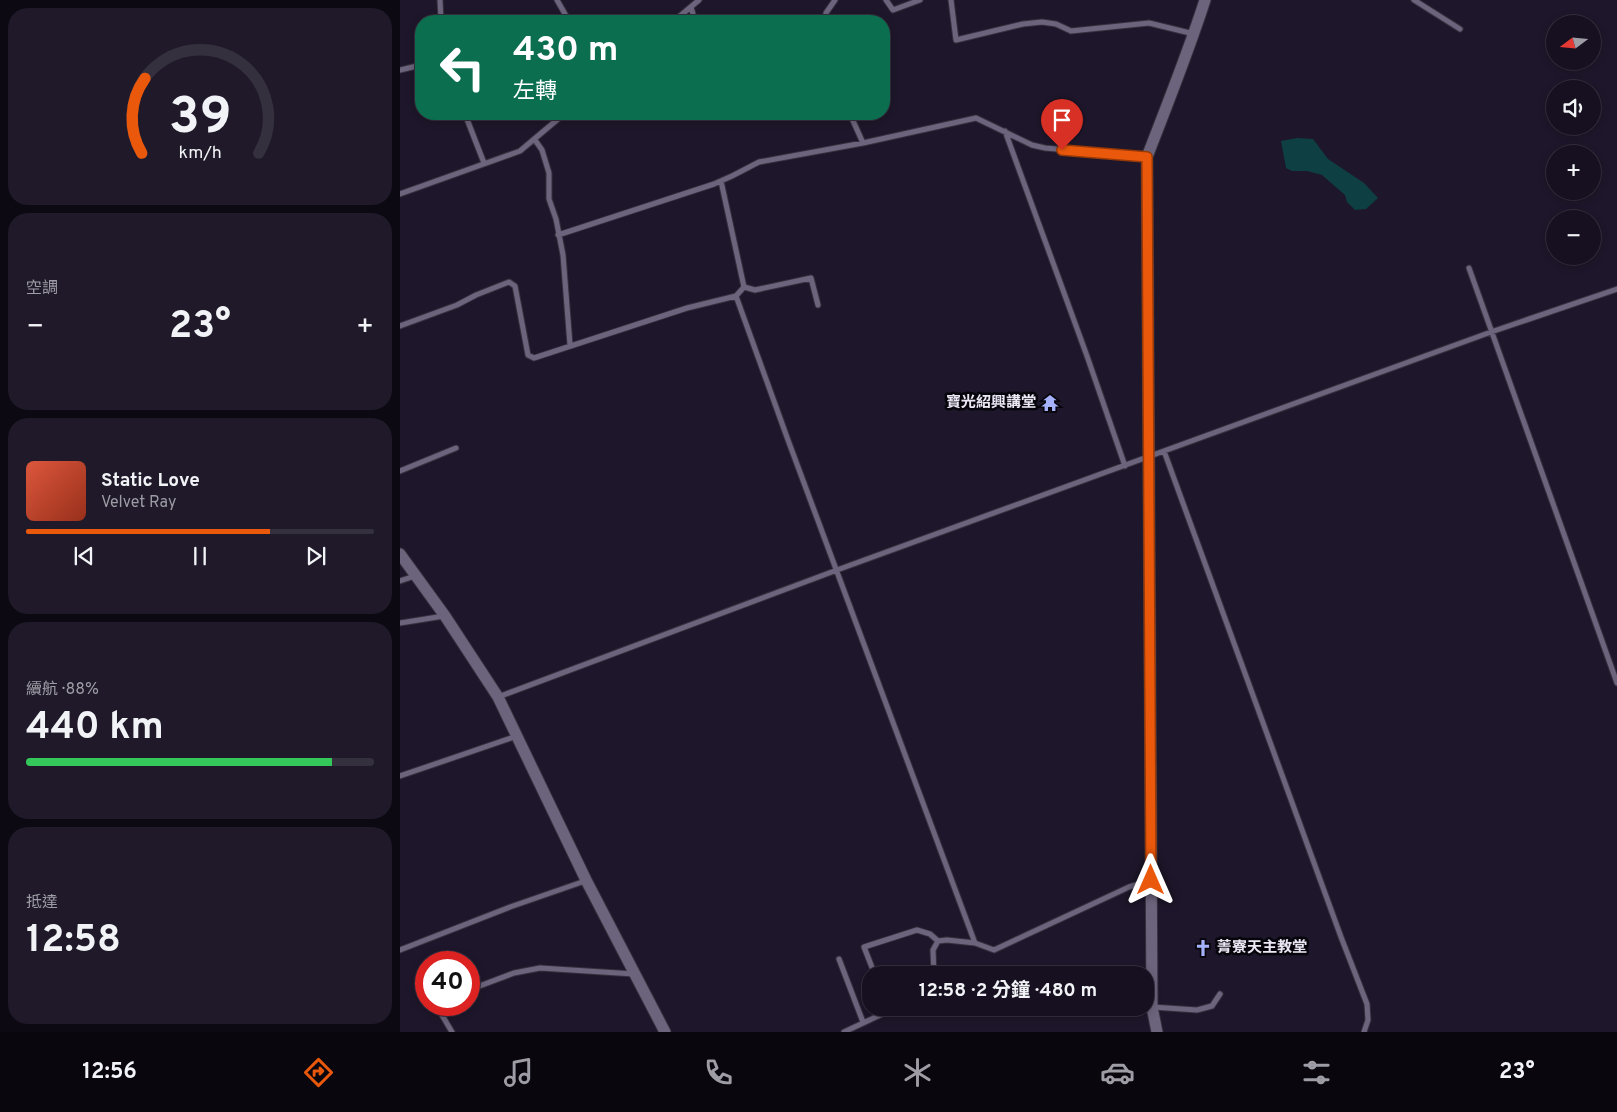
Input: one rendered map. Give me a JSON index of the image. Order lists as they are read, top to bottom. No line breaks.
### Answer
{"places":{"temple":["寶光紹興講堂"],"church":["菁寮天主教堂"]},"north":"left","page":{"map_buttons":["+","−"],"turn":["430 m","左轉"],"tile":["空調",["續航 · 88%","440 km"],["抵達","12:58"]],"heat":["−","23°","+"],"song":["Static Love","Velvet Ray"],"limit":"40","trip":"12:58 · 2 分鐘 · 480 m","tabs":["12:56","23°"],"gauge":["39","km/h"]}}
